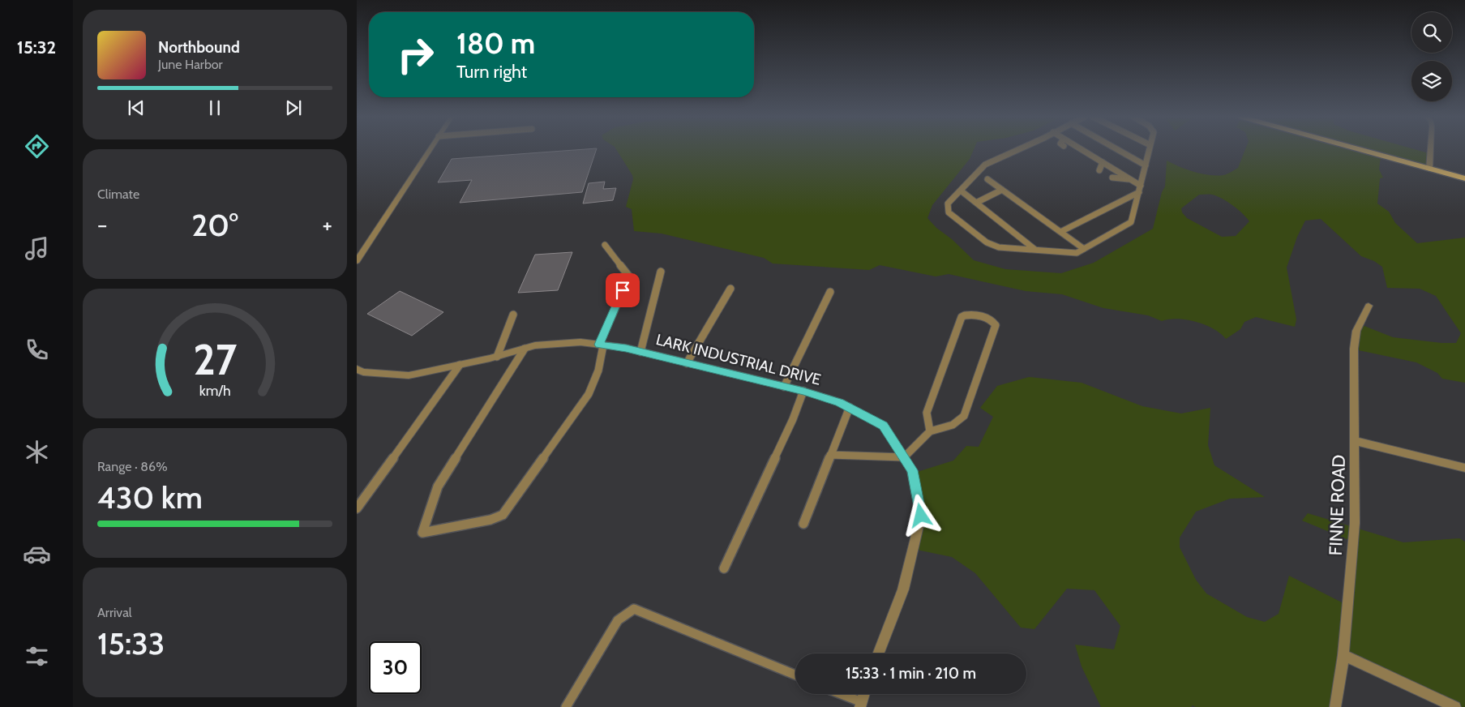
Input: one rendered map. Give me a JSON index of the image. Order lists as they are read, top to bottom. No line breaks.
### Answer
{"streets":{"street":["LARK INDUSTRIAL DRIVE","FINNE ROAD"]},"page":{"tabs":"15:32","turn":["180 m","Turn right"],"song":["Northbound","June Harbor"],"tile":["Climate",["Range · 86%","430 km"],["Arrival","15:33"]],"heat":["−","20°","+"],"limit":"30","trip":"15:33 · 1 min · 210 m","gauge":["27","km/h"]}}
